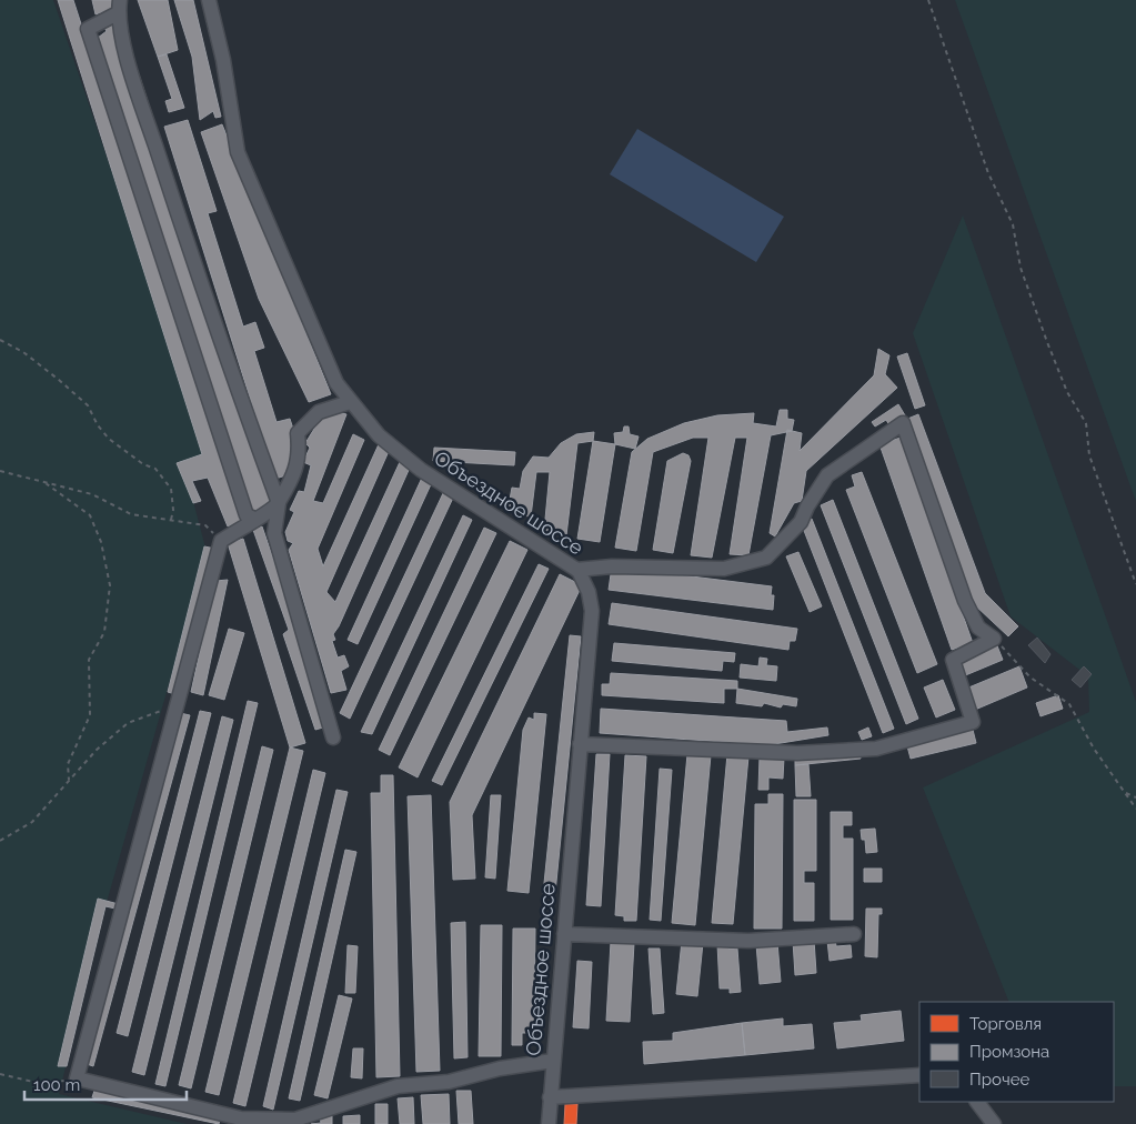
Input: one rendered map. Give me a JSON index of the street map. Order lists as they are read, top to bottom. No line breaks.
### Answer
{"streets":{"street":["Объездное шоссе"]},"legend":["Торговля","Промзона","Прочее"],"scale_bar":"100 m"}
